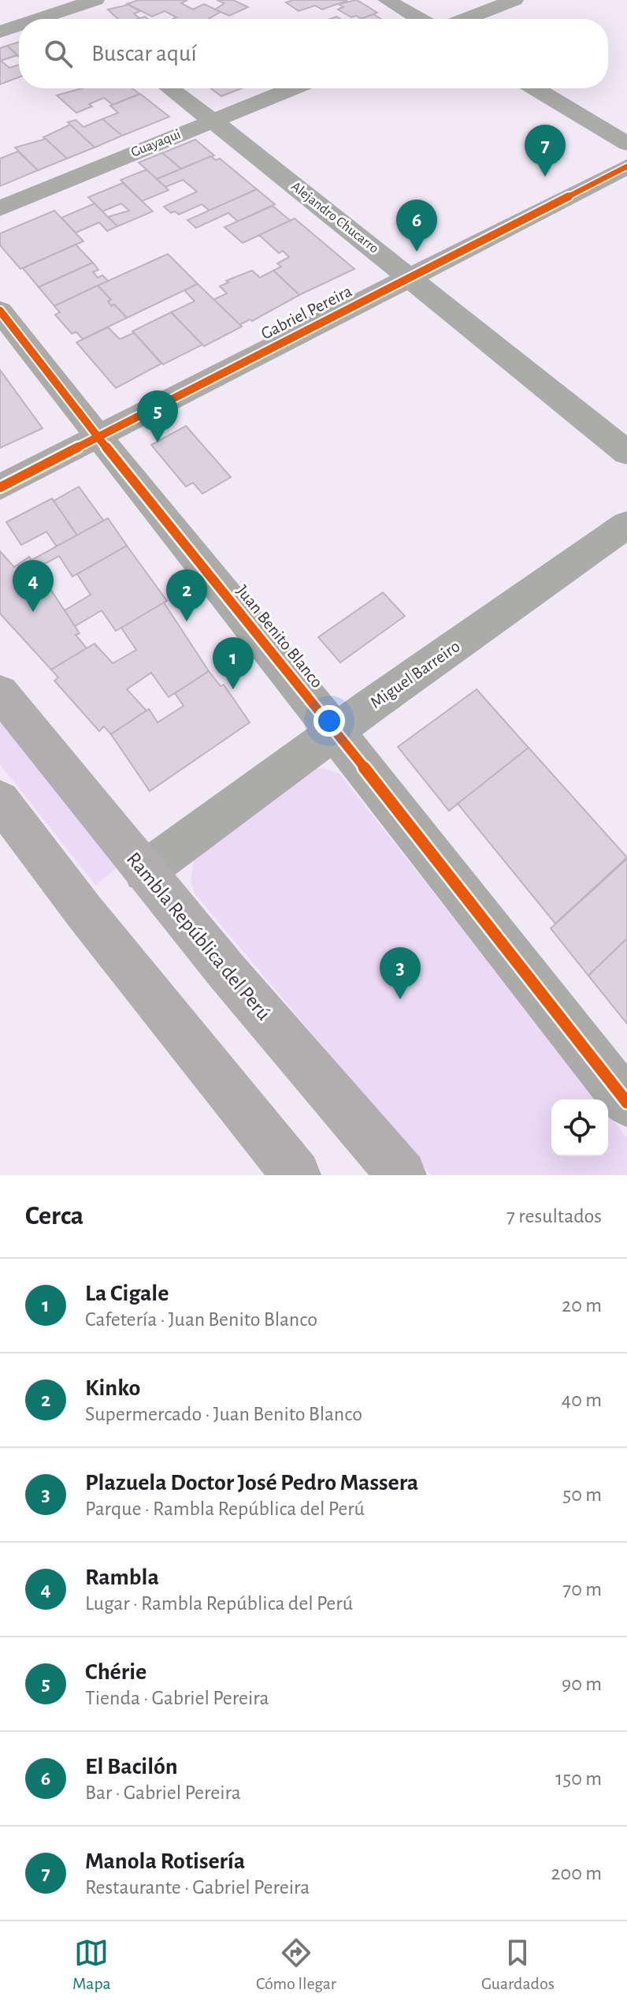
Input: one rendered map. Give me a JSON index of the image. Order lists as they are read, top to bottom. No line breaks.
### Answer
{"streets":{"main road":["Rambla República del Perú"],"street":["Guayaqui","Alejandro Chucarro","Gabriel Pereira","Juan Benito Blanco","Miguel Barreiro"]},"crossings":[["Guayaqui","Alejandro Chucarro"],["Alejandro Chucarro","Gabriel Pereira"],["Gabriel Pereira","Juan Benito Blanco"],["Juan Benito Blanco","Miguel Barreiro"],["Miguel Barreiro","Rambla República del Perú"]],"page":{"search":"Buscar aquí","pins":["7","6","5","4","2","1","3"],"heading":["Cerca","7 resultados"],"list":[{"mark":"1","name":"La Cigale","note":"Cafetería · Juan Benito Blanco","value":"20 m"},{"mark":"2","name":"Kinko","note":"Supermercado · Juan Benito Blanco","value":"40 m"},{"mark":"3","name":"Plazuela Doctor José Pedro Massera","note":"Parque · Rambla República del Perú","value":"50 m"},{"mark":"4","name":"Rambla","note":"Lugar · Rambla República del Perú","value":"70 m"},{"mark":"5","name":"Chérie","note":"Tienda · Gabriel Pereira","value":"90 m"},{"mark":"6","name":"El Bacilón","note":"Bar · Gabriel Pereira","value":"150 m"},{"mark":"7","name":"Manola Rotisería","note":"Restaurante · Gabriel Pereira","value":"200 m"}],"nav":["Mapa","Cómo llegar","Guardados"]}}
